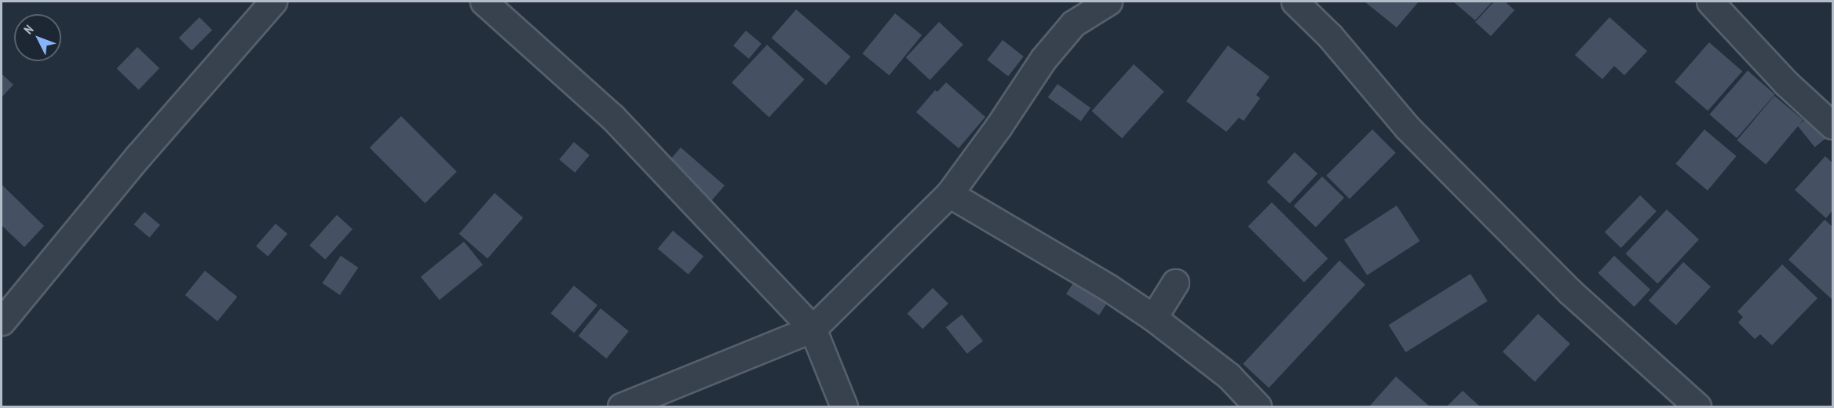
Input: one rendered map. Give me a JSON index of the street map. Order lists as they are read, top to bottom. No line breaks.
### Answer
{"north":"top left"}
